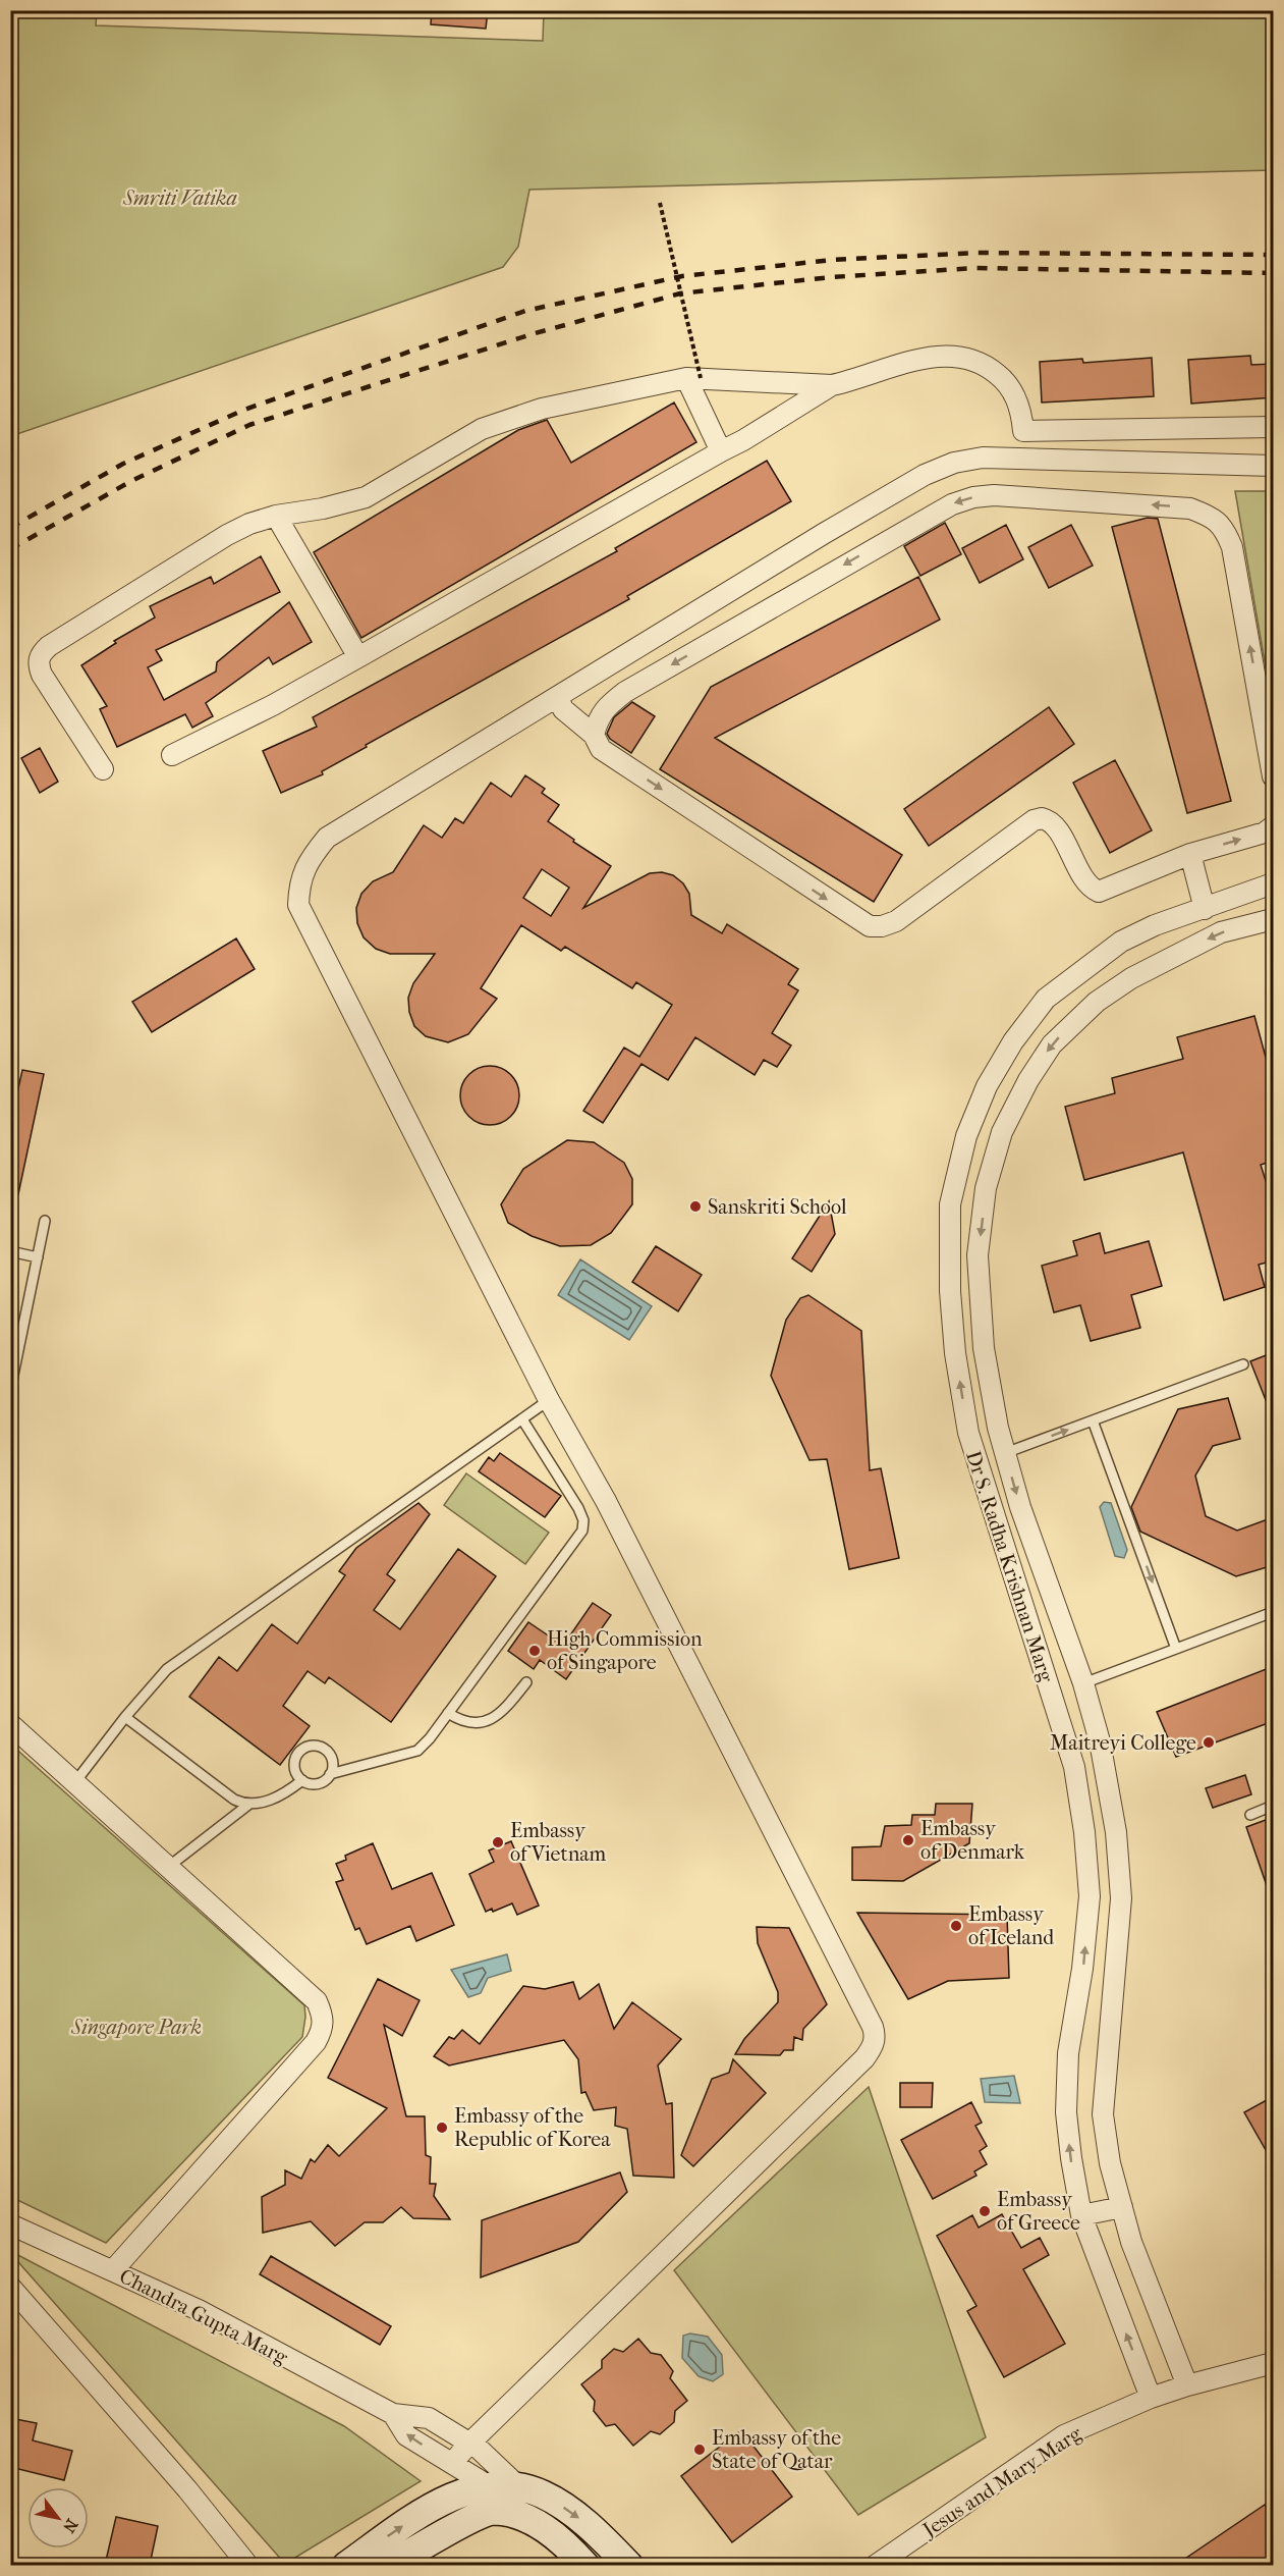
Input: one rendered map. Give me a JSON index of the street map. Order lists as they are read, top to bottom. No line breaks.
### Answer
{"streets":{"street":["Dr S. Radha Krishnan Marg","Chandra Gupta Marg","Jesus and Mary Marg"]},"crossings":[["Dr S. Radha Krishnan Marg","Jesus and Mary Marg"]],"parks":["Smriti Vatika","Singapore Park"],"places":["Sanskriti School","High Commission of Singapore","Maitreyi College","Embassy of Denmark","Embassy of Vietnam","Embassy of Iceland","Embassy of the Republic of Korea","Embassy of Greece","Embassy of the State of Qatar"],"north":"bottom right"}
